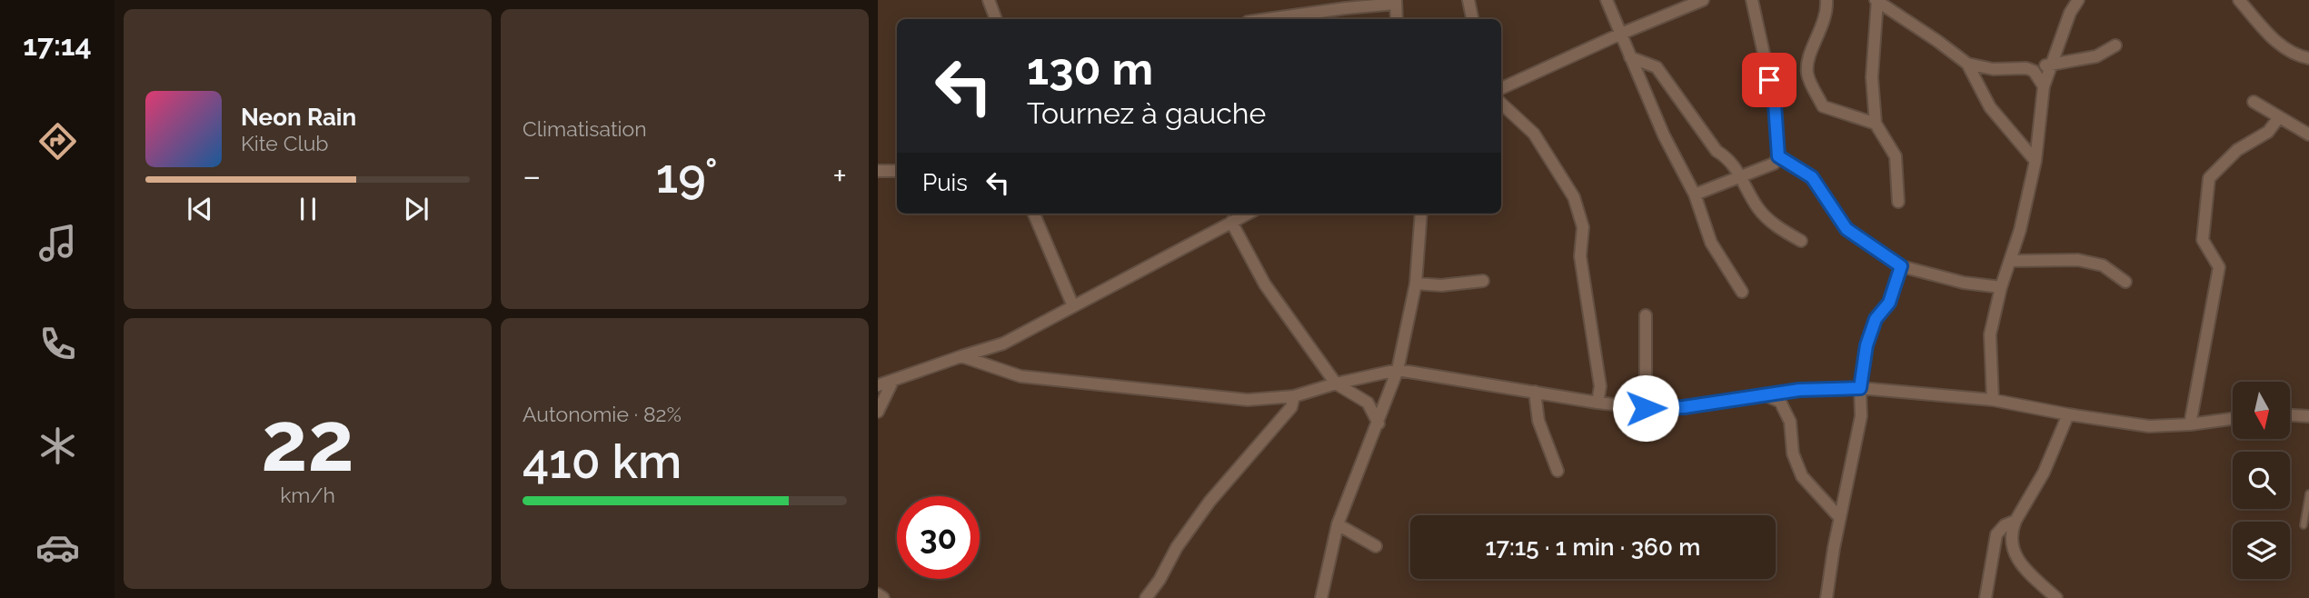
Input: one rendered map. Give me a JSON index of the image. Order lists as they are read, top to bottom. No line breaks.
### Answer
{"north":"bottom","page":{"tabs":"17:14","tile":["Climatisation",["22","km/h"],["Autonomie · 82%","410 km"]],"turn":["130 m","Tournez à gauche"],"song":["Neon Rain","Kite Club"],"heat":["−","19°","+"],"then":"Puis","limit":"30","trip":"17:15 · 1 min · 360 m"}}
